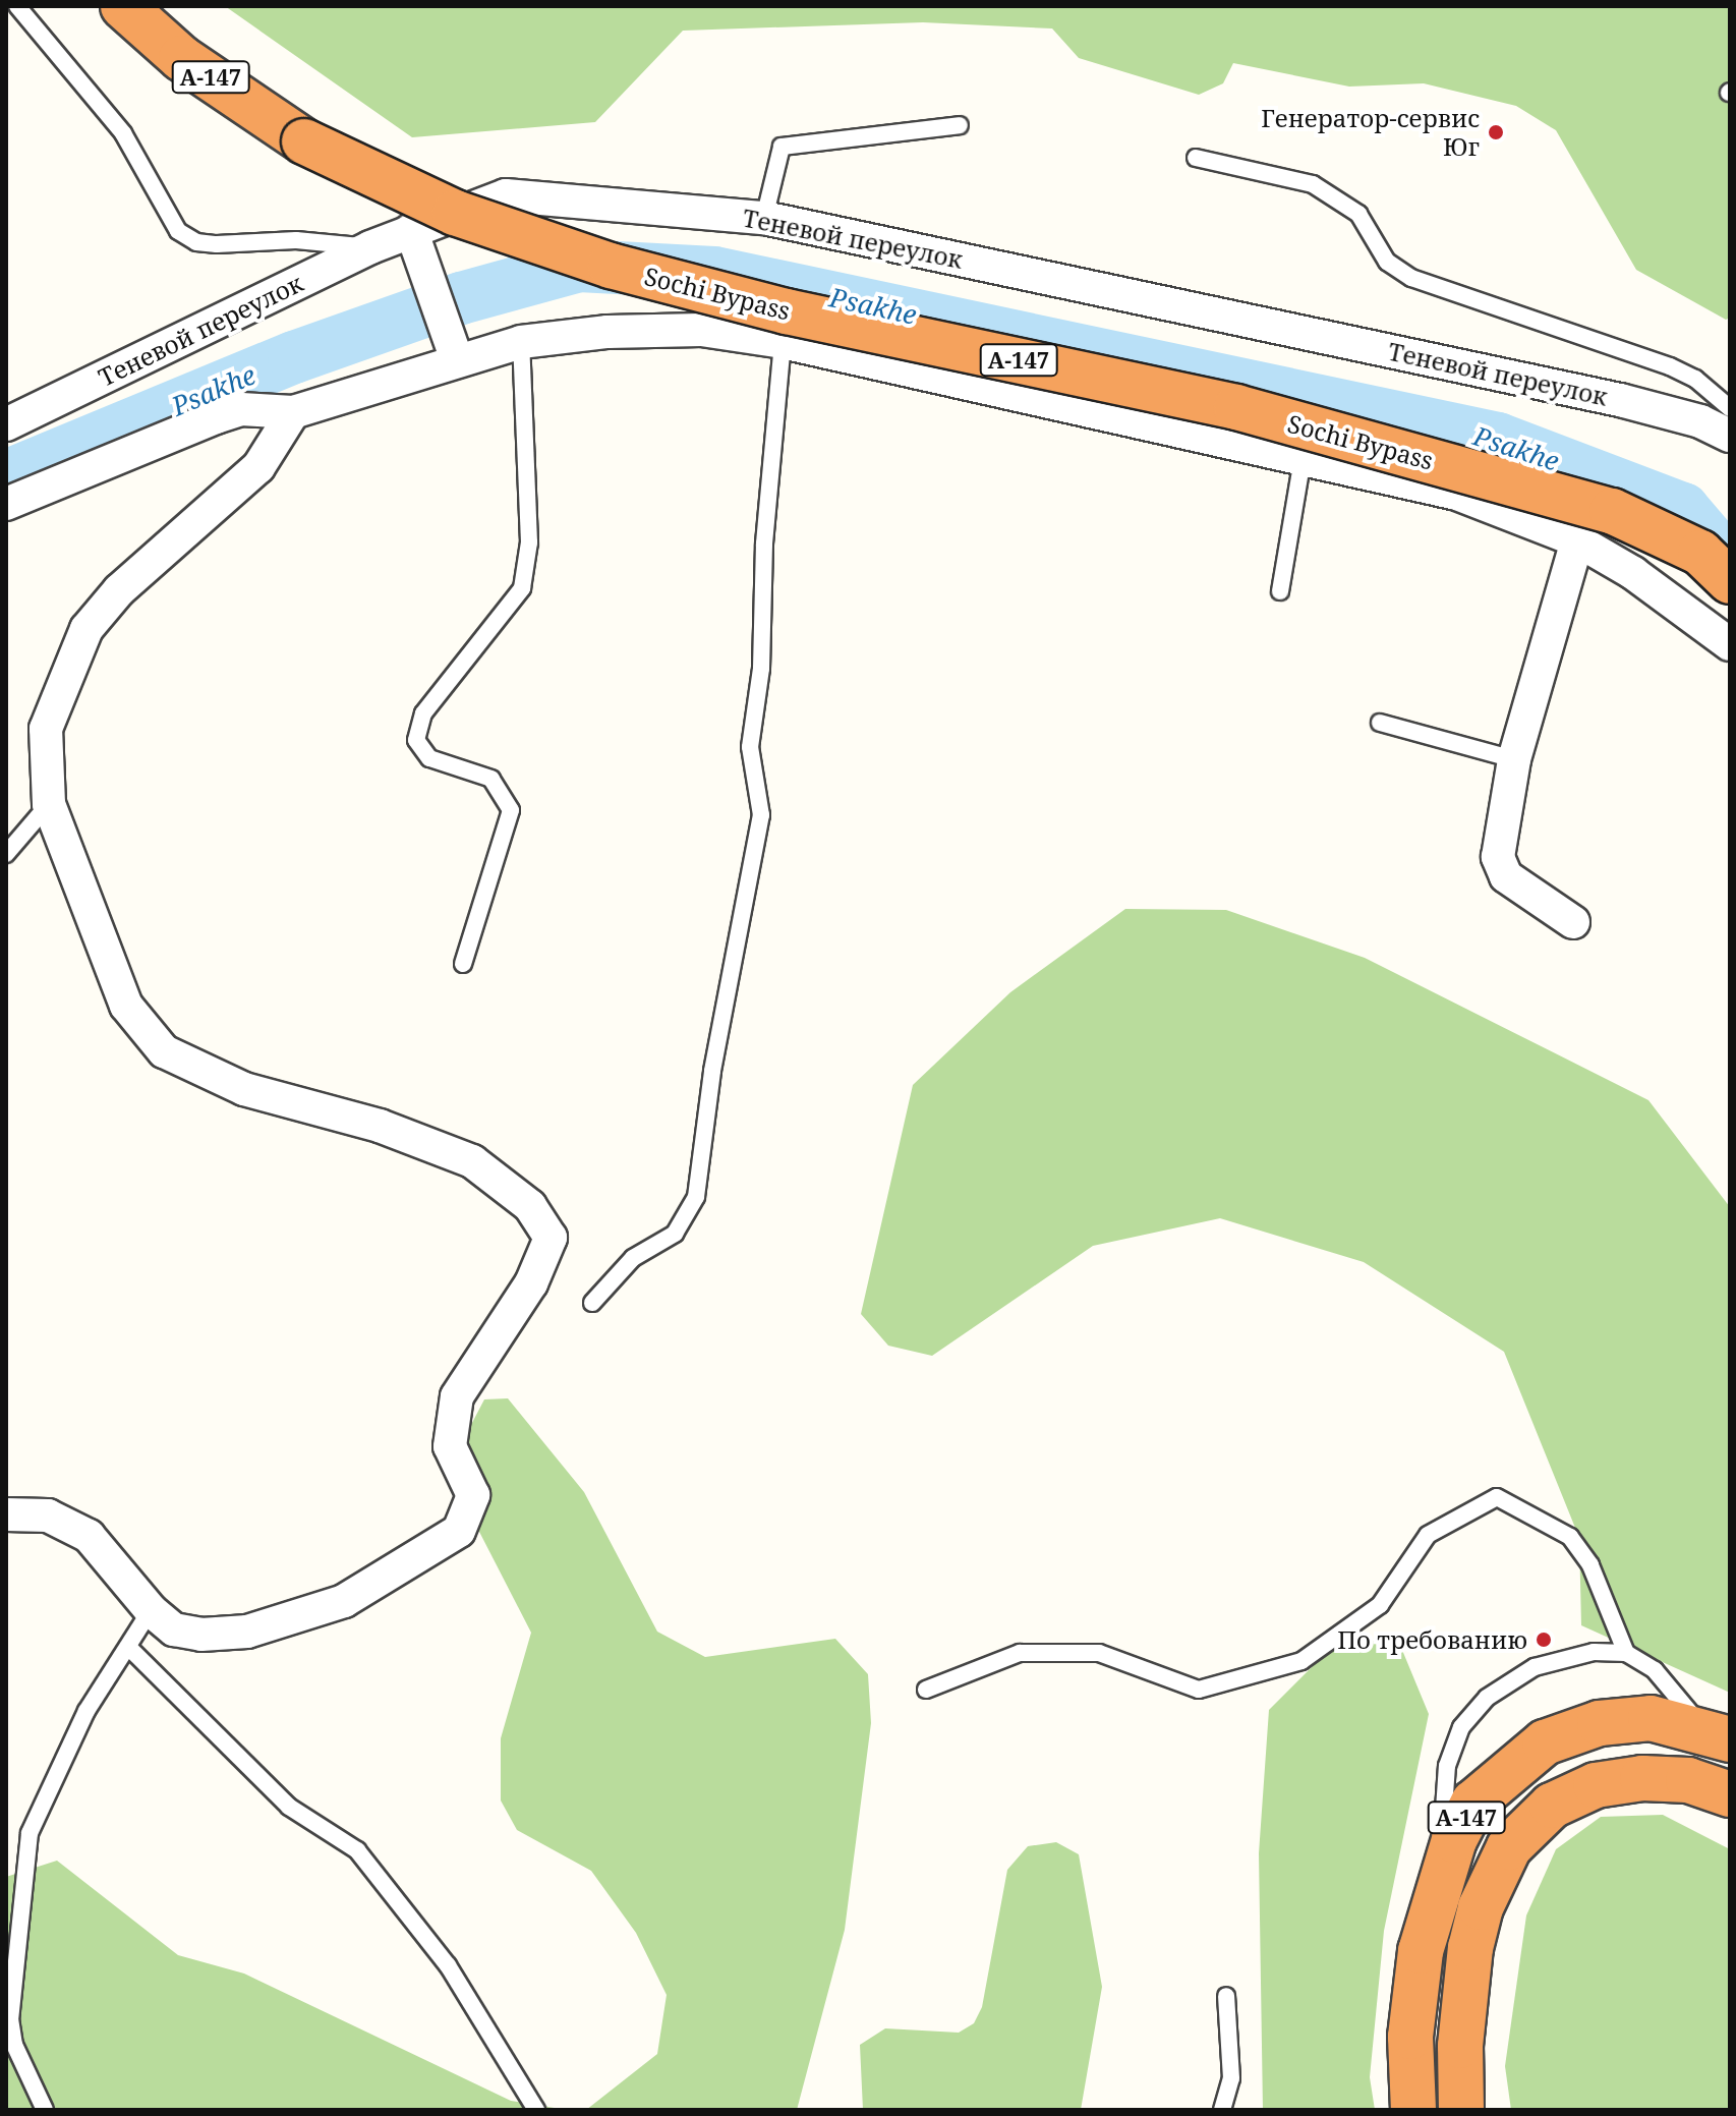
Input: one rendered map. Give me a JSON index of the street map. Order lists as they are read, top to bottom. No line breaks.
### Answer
{"streets":{"highway":["А-147","Sochi Bypass"],"street":["Теневой переулок"]},"water":["Psakhe"],"places":["Генератор-сервис Юг","По требованию"]}
